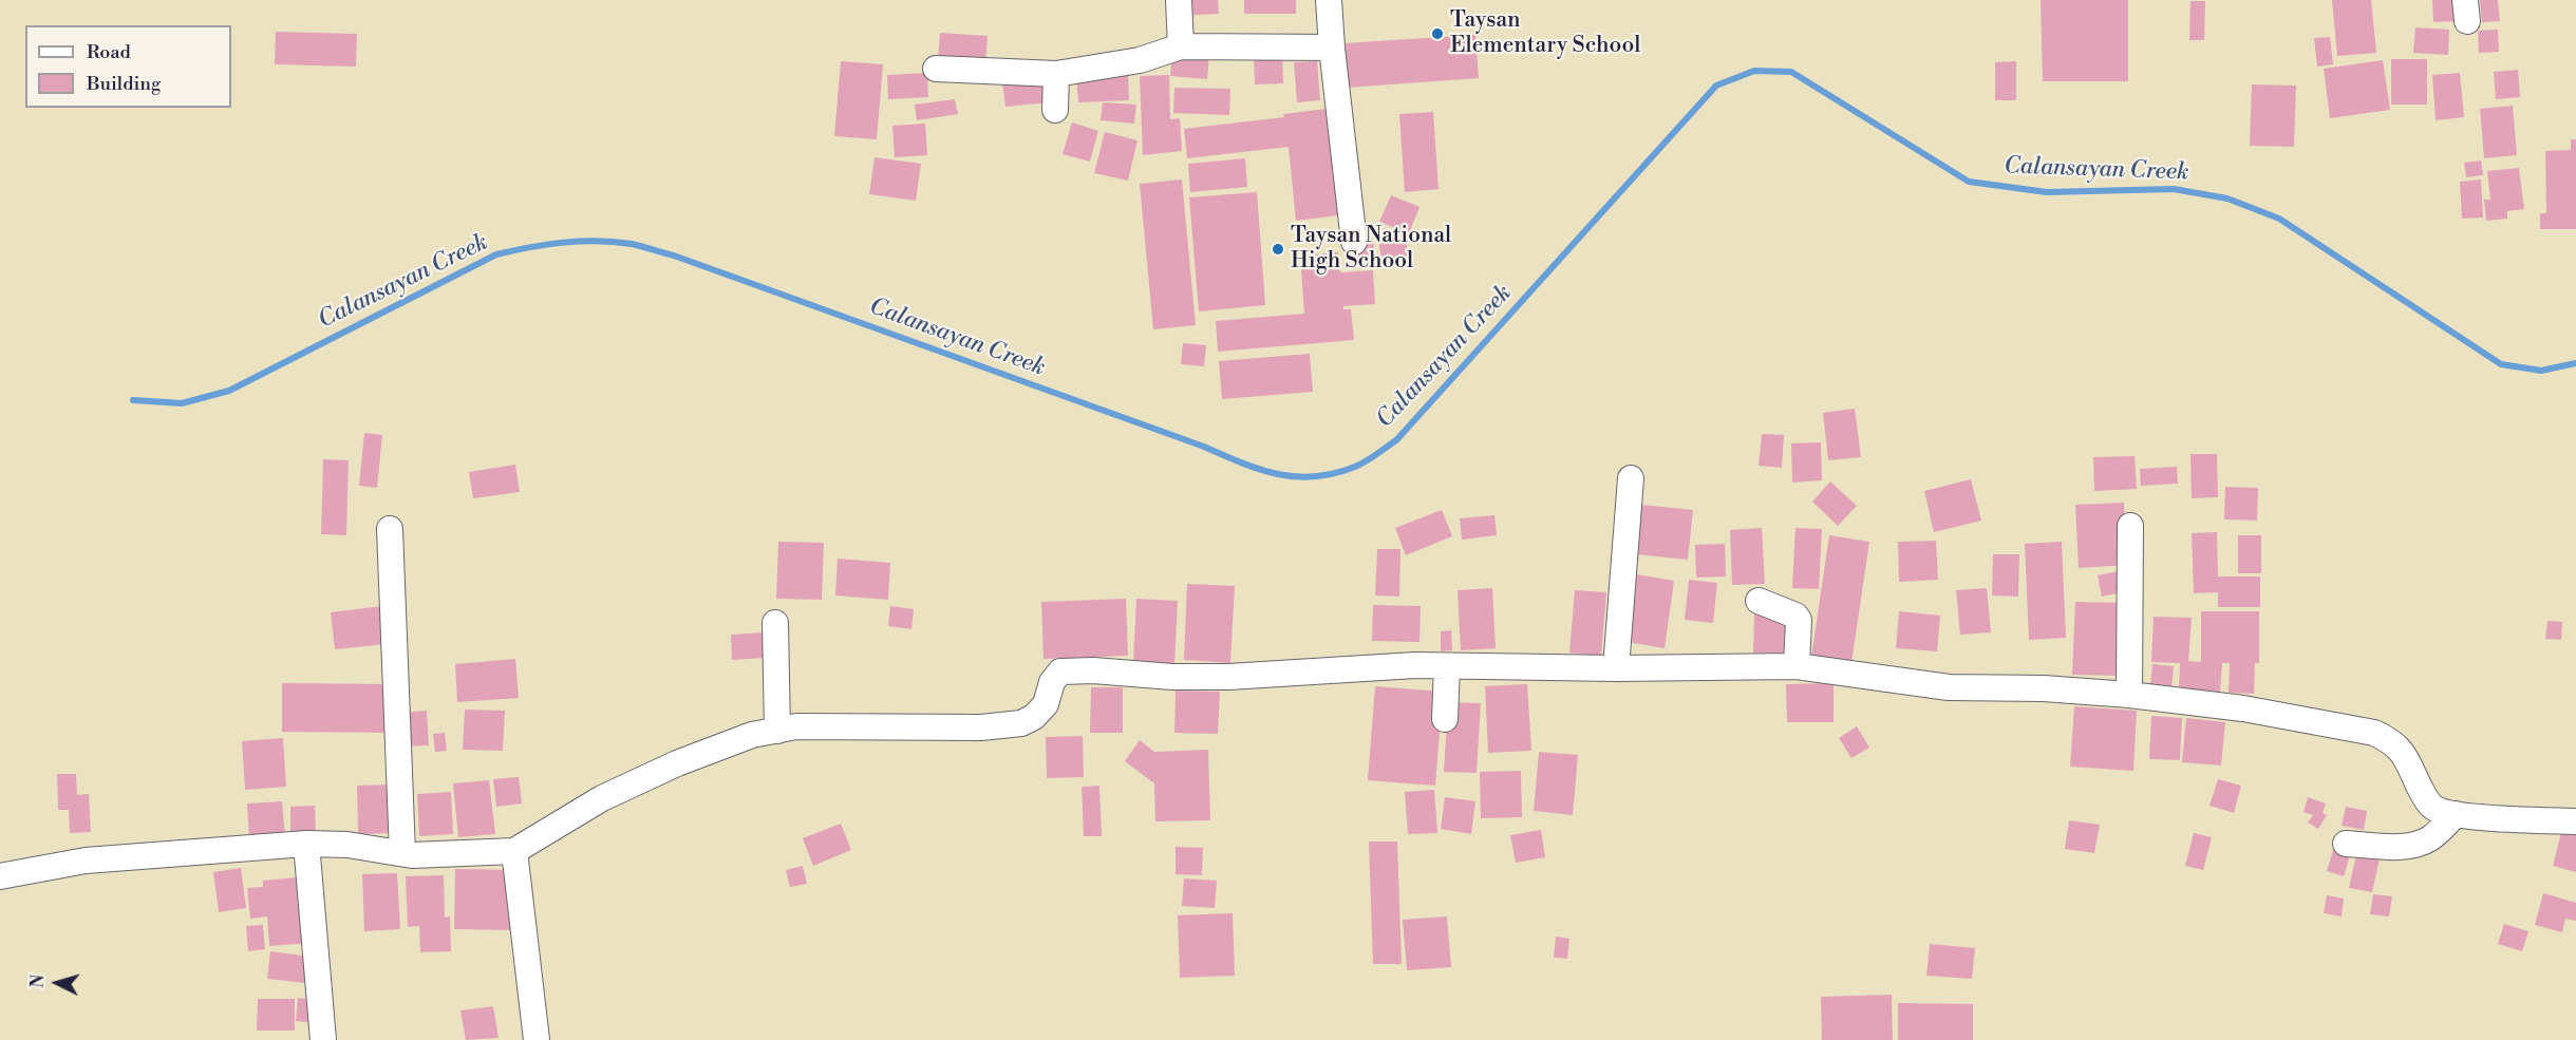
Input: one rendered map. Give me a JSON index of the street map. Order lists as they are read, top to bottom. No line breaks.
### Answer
{"water":["Calansayan Creek"],"places":["Taysan Elementary School","Taysan National High School"],"legend":["Road","Building"],"north":"left"}
